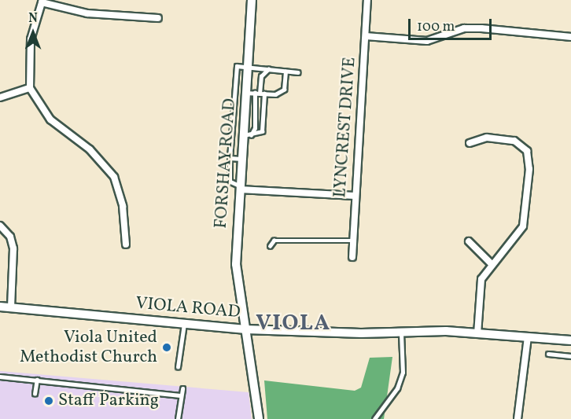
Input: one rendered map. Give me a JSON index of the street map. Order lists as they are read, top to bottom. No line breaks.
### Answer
{"streets":{"street":["LYNCREST DRIVE","FORSHAY ROAD","VIOLA ROAD"]},"crossings":[["FORSHAY ROAD","VIOLA ROAD"]],"districts":["VIOLA"],"places":["Viola United Methodist Church","Staff Parking"],"scale_bar":"100 m","north":"top"}
